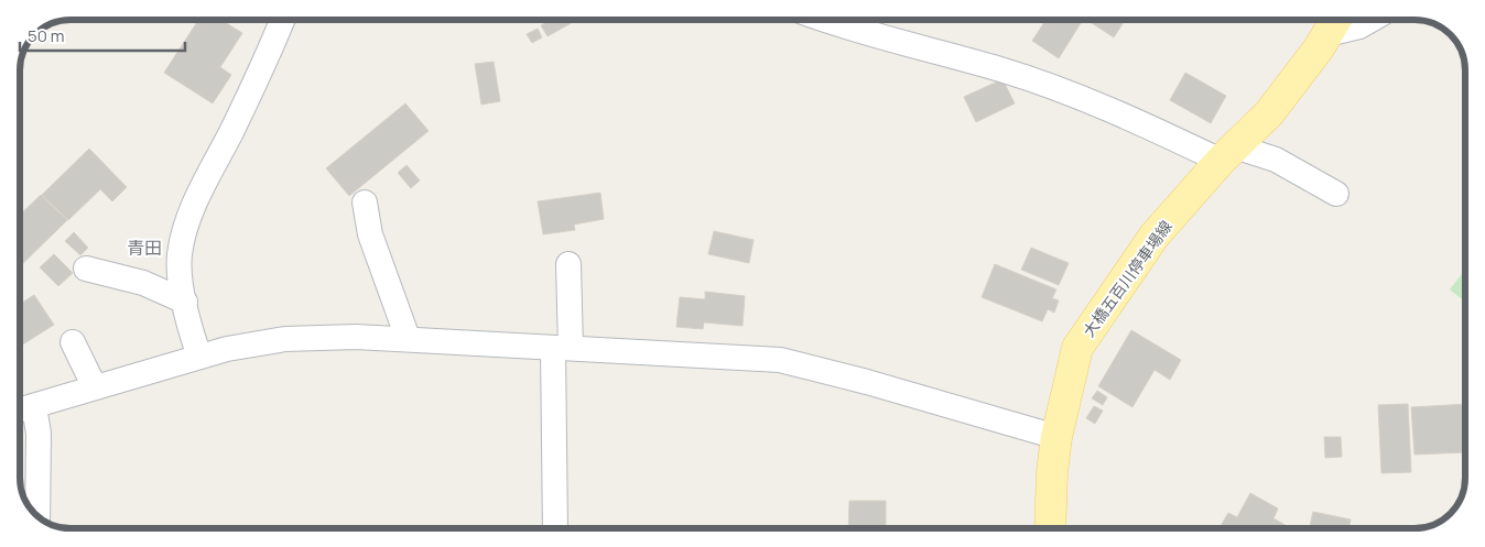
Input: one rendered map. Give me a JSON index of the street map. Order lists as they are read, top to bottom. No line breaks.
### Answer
{"streets":{"main road":["大橋五百川停車場線"]},"districts":["青田"],"scale_bar":"50 m"}
